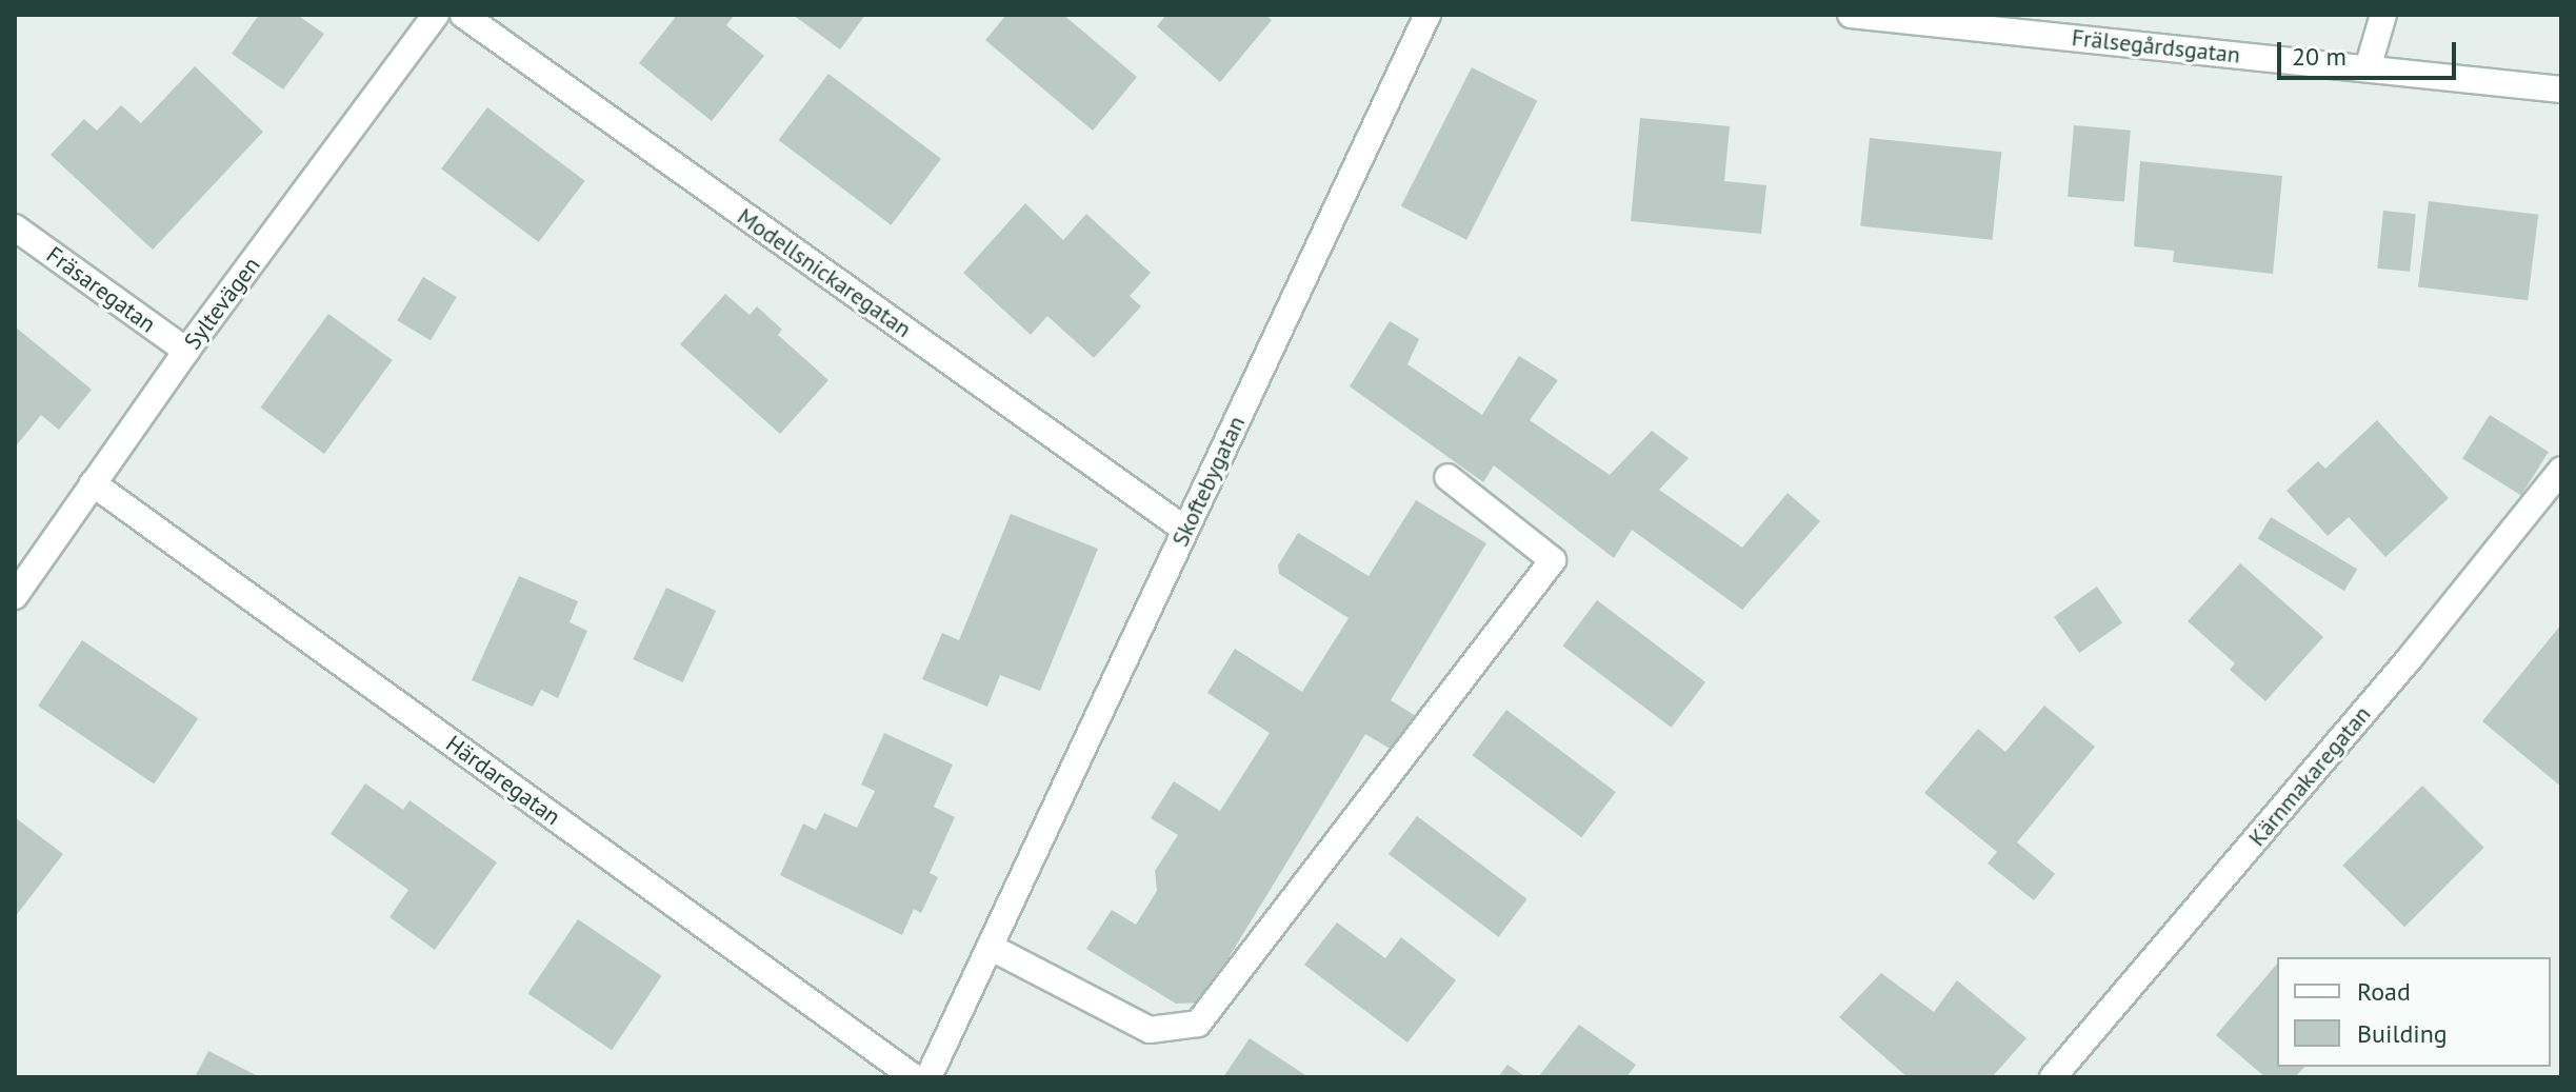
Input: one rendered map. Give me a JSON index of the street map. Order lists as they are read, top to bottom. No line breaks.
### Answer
{"streets":{"street":["Frälsegårdsgatan","Modellsnickaregatan","Fräsaregatan","Syltevägen","Skoftebygatan","Kärnmakaregatan","Härdaregatan"]},"crossings":[["Modellsnickaregatan","Skoftebygatan"],["Fräsaregatan","Syltevägen"],["Syltevägen","Härdaregatan"]],"legend":["Road","Building"],"scale_bar":"20 m"}
